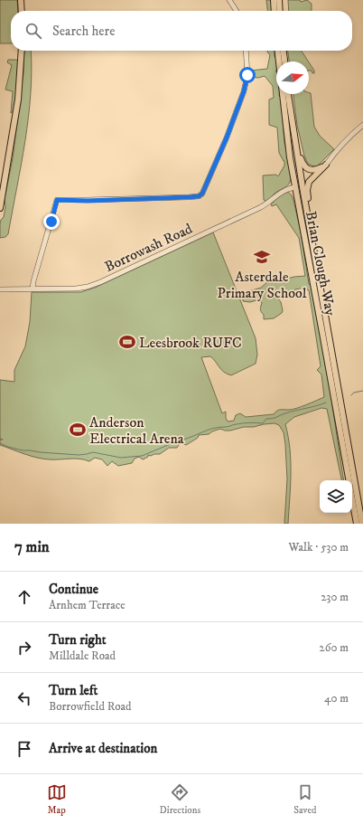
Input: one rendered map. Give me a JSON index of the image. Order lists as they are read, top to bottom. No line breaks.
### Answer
{"streets":{"main road":["Brian Clough Way"],"street":["Borrowash Road"]},"crossings":[["Borrowash Road","Brian Clough Way"]],"places":{"school or university":["Asterdale Primary School"],"sports":["Leesbrook RUFC","Anderson Electrical Arena"]},"north":"right","page":{"search":"Search here","heading":["7 min","Walk · 530 m"],"list":[["Continue","Arnhem Terrace","230 m"],["Turn right","Milldale Road","260 m"],["Turn left","Borrowfield Road","40 m"],"Arrive at destination"],"nav":["Map","Directions","Saved"]}}
